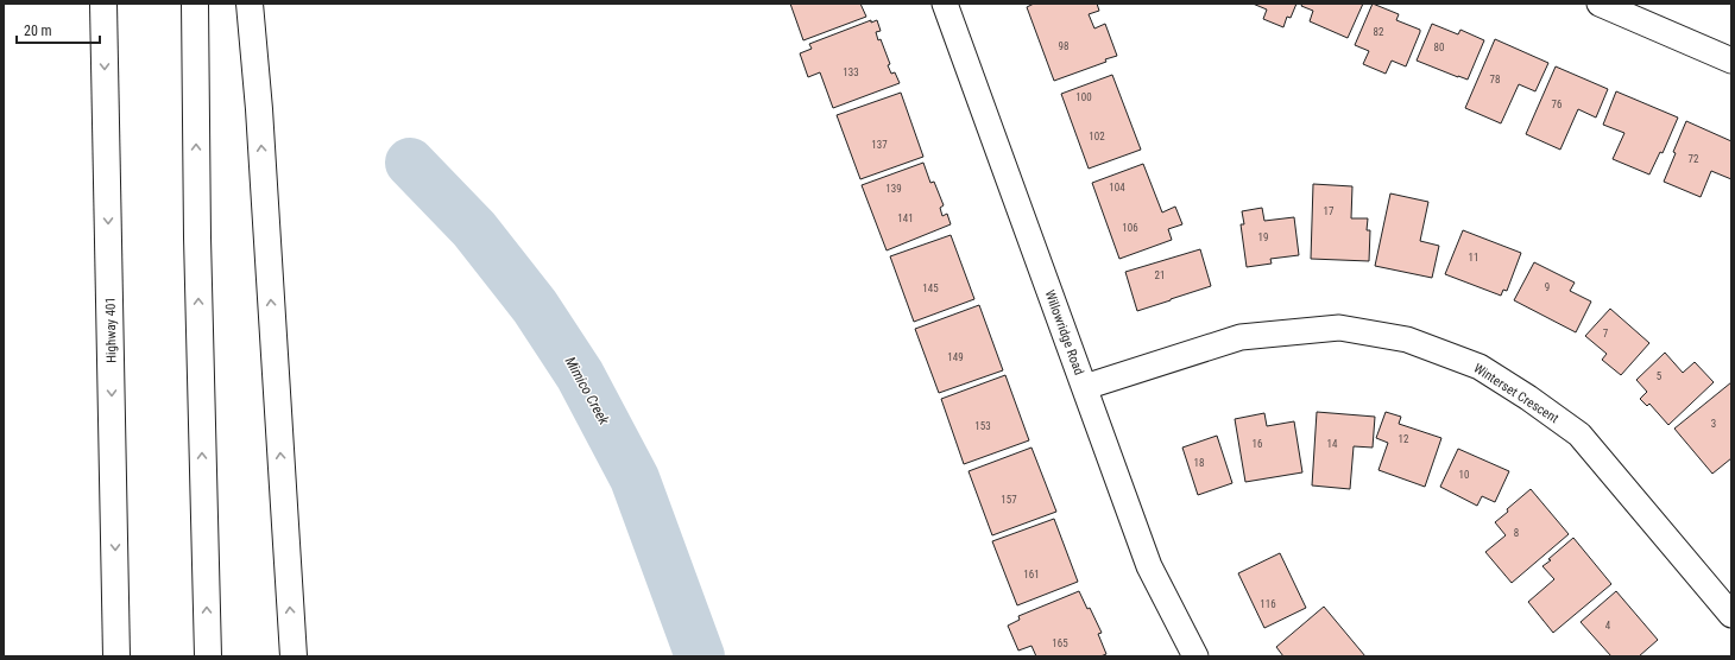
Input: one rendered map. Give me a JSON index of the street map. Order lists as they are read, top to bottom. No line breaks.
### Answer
{"streets":{"highway":["Highway 401"],"street":["Willowridge Road","Winterset Crescent"]},"crossings":[["Willowridge Road","Winterset Crescent"]],"water":["Mimico Creek"],"house_numbers":["82","98","80","133","78","100","76","102","137","72","104","139","17","141","106","19","11","21","9","145","7","149","5","3","153","12","16","14","18","10","157","8","161","116","4","165"],"scale_bar":"20 m"}
